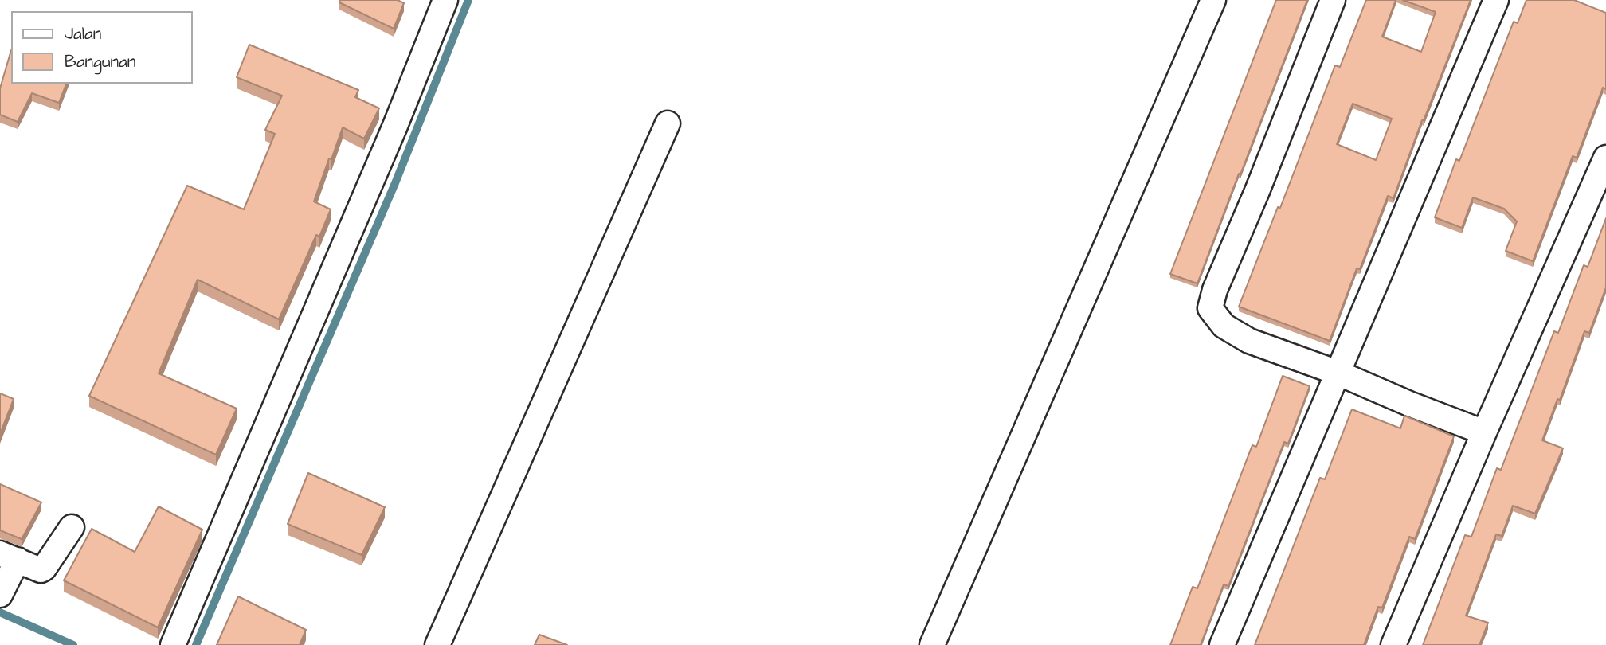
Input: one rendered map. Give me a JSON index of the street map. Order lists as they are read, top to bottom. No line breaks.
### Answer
{"legend":["Jalan","Bangunan"]}
